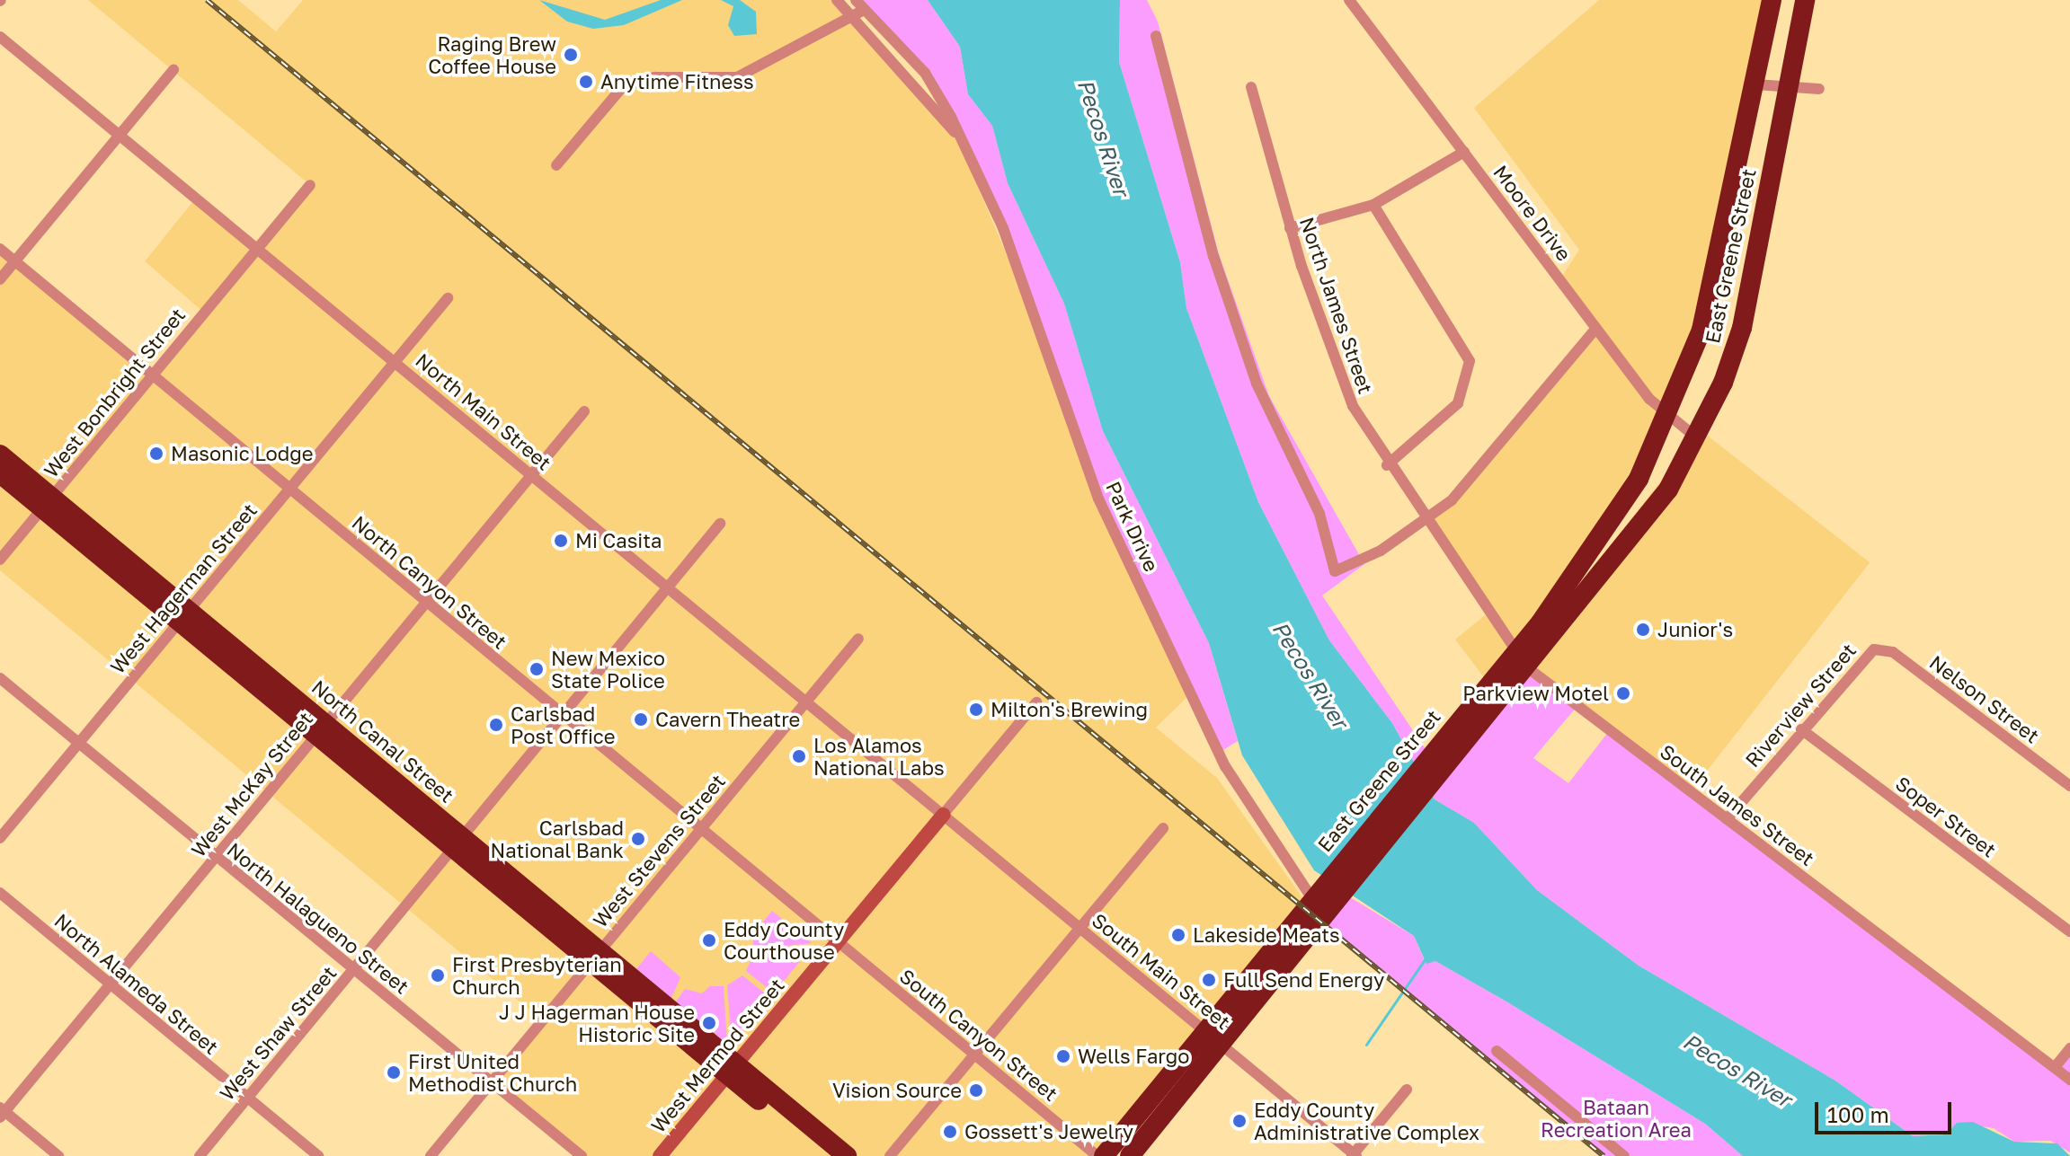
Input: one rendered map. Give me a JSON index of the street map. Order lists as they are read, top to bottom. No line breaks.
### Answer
{"streets":{"highway":["East Greene Street","North Canal Street"],"street":["Moore Drive","North James Street","West Bonbright Street","North Main Street","Park Drive","North Canyon Street","West Hagerman Street","Nelson Street","Riverview Street","West McKay Street","South James Street","Soper Street","West Stevens Street","North Halagueno Street","South Main Street","North Alameda Street","West Shaw Street","South Canyon Street","West Mermod Street"]},"crossings":[["Moore Drive","East Greene Street"],["East Greene Street","Park Drive"],["East Greene Street","South James Street"],["East Greene Street","South Main Street"],["North James Street","South James Street"],["West Bonbright Street","North Main Street"],["West Bonbright Street","North Canyon Street"],["West Bonbright Street","North Canal Street"],["North Main Street","West Hagerman Street"],["North Main Street","West McKay Street"],["North Main Street","West Stevens Street"],["North Main Street","South Main Street"],["North Main Street","West Shaw Street"],["North Main Street","West Mermod Street"],["North Canyon Street","West Hagerman Street"],["North Canyon Street","West McKay Street"],["North Canyon Street","West Stevens Street"],["North Canyon Street","West Shaw Street"],["North Canyon Street","South Canyon Street"],["North Canyon Street","West Mermod Street"],["West Hagerman Street","North Canal Street"],["West Hagerman Street","North Halagueno Street"],["Nelson Street","Riverview Street"],["Riverview Street","South James Street"],["Riverview Street","Soper Street"],["North Canal Street","West McKay Street"],["North Canal Street","West Stevens Street"],["North Canal Street","West Shaw Street"],["North Canal Street","West Mermod Street"],["West McKay Street","North Halagueno Street"],["West McKay Street","North Alameda Street"],["West Stevens Street","North Halagueno Street"],["North Halagueno Street","West Shaw Street"],["South Main Street","West Mermod Street"],["North Alameda Street","West Shaw Street"],["South Canyon Street","West Mermod Street"]],"water":["Pecos River"],"parks":["Bataan Recreation Area"],"places":["Raging Brew Coffee House","Anytime Fitness","Masonic Lodge","Mi Casita","Junior's","New Mexico State Police","Parkview Motel","Milton's Brewing","Cavern Theatre","Carlsbad Post Office","Los Alamos National Labs","Carlsbad National Bank","Lakeside Meats","Eddy County Courthouse","First Presbyterian Church","Full Send Energy","J J Hagerman House Historic Site","Wells Fargo","First United Methodist Church","Vision Source","Eddy County Administrative Complex","Gossett's Jewelry"],"scale_bar":"100 m"}
